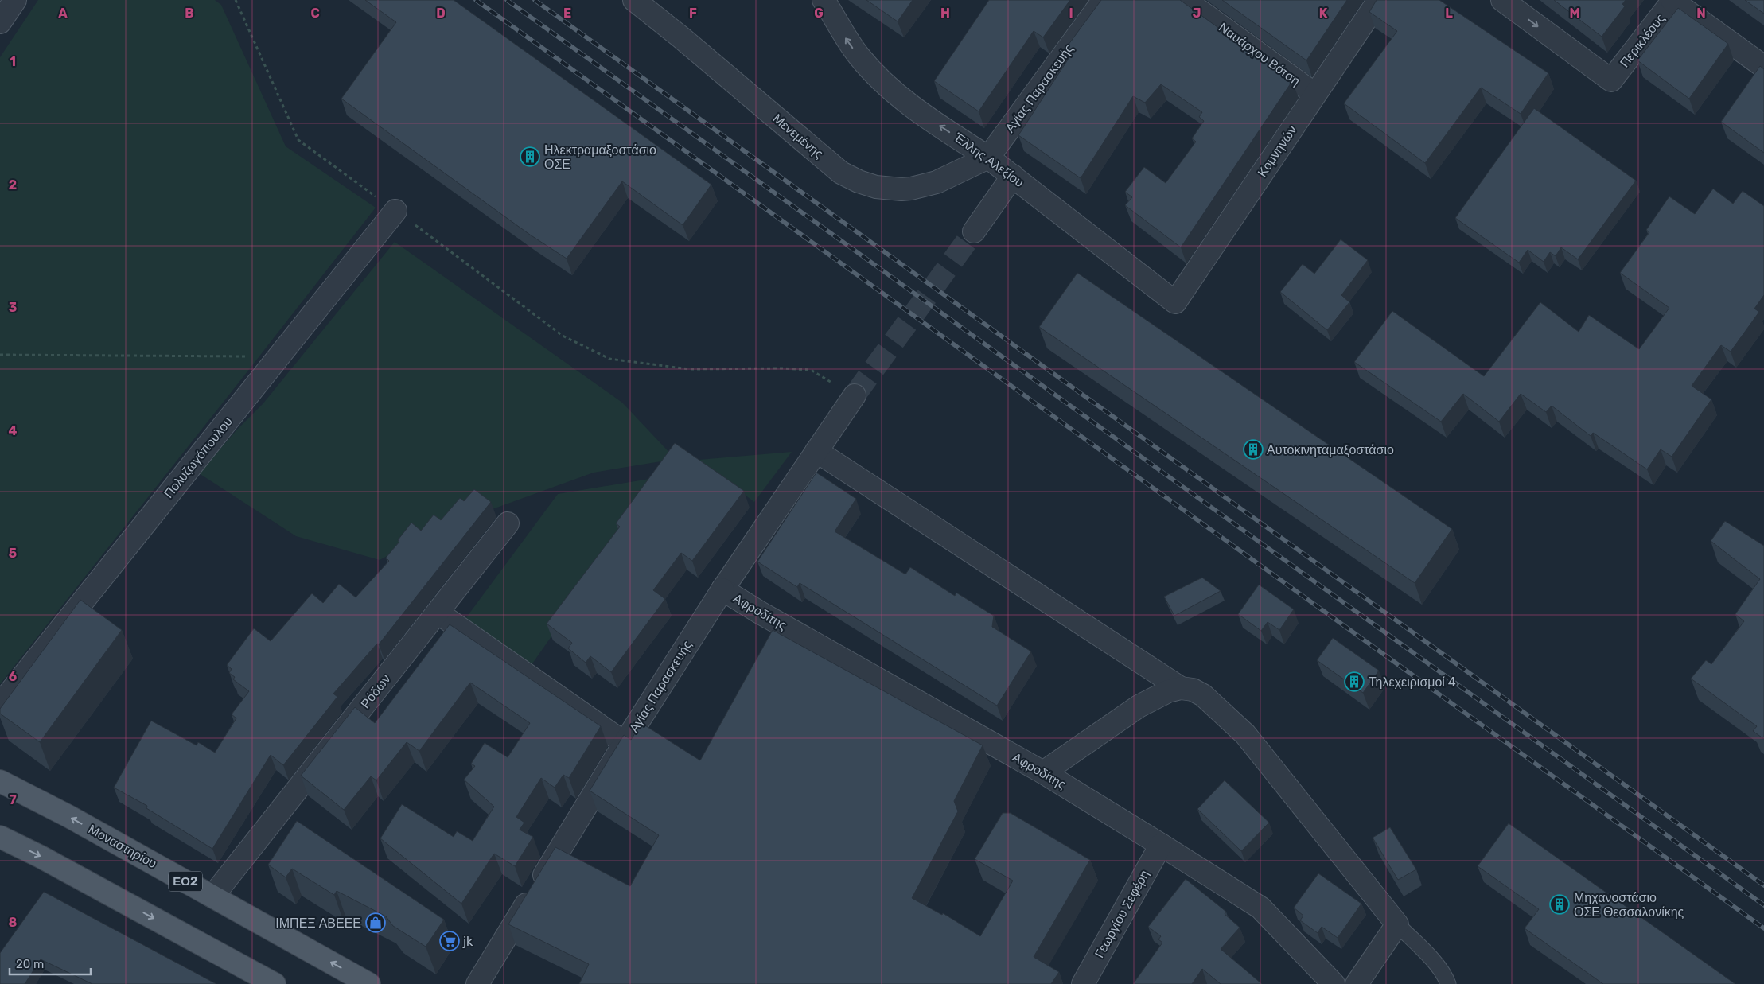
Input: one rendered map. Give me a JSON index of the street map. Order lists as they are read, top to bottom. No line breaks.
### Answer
{"streets":{"main road":["Μοναστηρίου","ΕΟ2"],"street":["Περικλέους","Ναυάρχου Βότση","Αγίας Παρασκευής","Μενεμένης","Κομνηνών","Έλλης Αλεξίου","Πολυζωγόπουλου","Αφροδίτης","Ρόδων","Γεωργίου Σεφέρη"]},"crossings":[["Ναυάρχου Βότση","Κομνηνών"],["Αγίας Παρασκευής","Μενεμένης"],["Αγίας Παρασκευής","Έλλης Αλεξίου"],["Αγίας Παρασκευής","Αφροδίτης"],["Μενεμένης","Έλλης Αλεξίου"],["Κομνηνών","Έλλης Αλεξίου"],["Αφροδίτης","Γεωργίου Σεφέρη"],["Ρόδων","Μοναστηρίου"]],"one_way":["Έλλης Αλεξίου"],"places":{"building":["Ηλεκτραμαξοστάσιο ΟΣΕ","Αυτοκινηταμαξοστάσιο","Τηλεχειρισμοί 4","Μηχανοστάσιο ΟΣΕ Θεσσαλονίκης"],"shop":["ΙΜΠΕΞ ΑΒΕΕΕ"],"supermarket":["jk"]},"scale_bar":"20 m","grid":{"columns":["A","B","C","D","E","F","G","H","I","J","K","L","M","N"],"rows":["1","2","3","4","5","6","7","8"]}}
